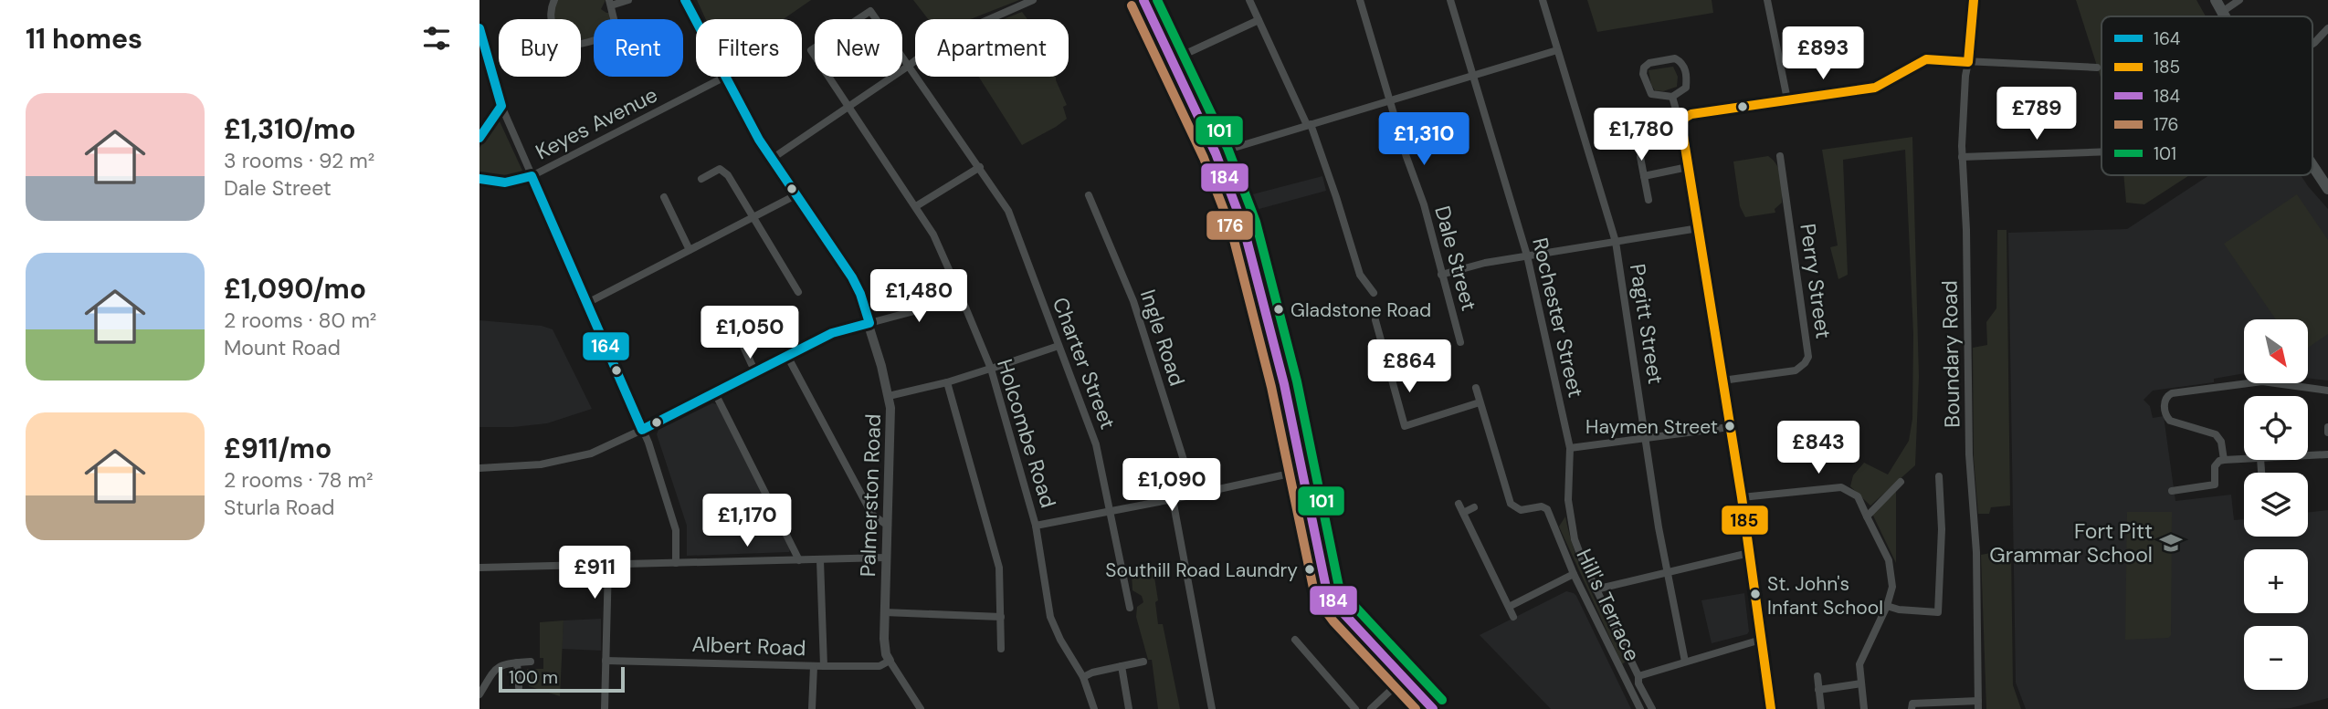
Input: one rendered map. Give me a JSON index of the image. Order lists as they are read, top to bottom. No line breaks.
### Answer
{"streets":{"street":["Keyes Avenue","Dale Street","Perry Street","Rochester Street","Pagitt Street","Ingle Road","Boundary Road","Charter Street","Holcombe Road","Palmerston Road","Hill's Terrace","Albert Road"]},"crossings":[["Keyes Avenue","Palmerston Road"],["Charter Street","Holcombe Road"],["Palmerston Road","Albert Road"]],"places":{"other":["Gladstone Road","Haymen Street","Southill Road Laundry","St. John's Infant School"],"school or university":["Fort Pitt Grammar School"]},"lines":["transit line 164","transit line 185","transit line 184","transit line 101","transit line 176"],"legend":["164","185","184","176","101"],"scale_bar":"100 m","north":"bottom right","page":{"heading":"11 homes","chip":["Buy","Rent","Filters","New","Apartment"],"price":["£893","£789","£1,780","£1,310","£1,480","£1,050","£864","£843","£1,090","£1,170","£911"],"list":[{"name":"£1,310/mo","note":"3 rooms · 92 m² · Dale Street"},{"name":"£1,090/mo","note":"2 rooms · 80 m² · Mount Road"},{"name":"£911/mo","note":"2 rooms · 78 m² · Sturla Road"}],"map_buttons":["+","−"],"scale":"100 m"}}
